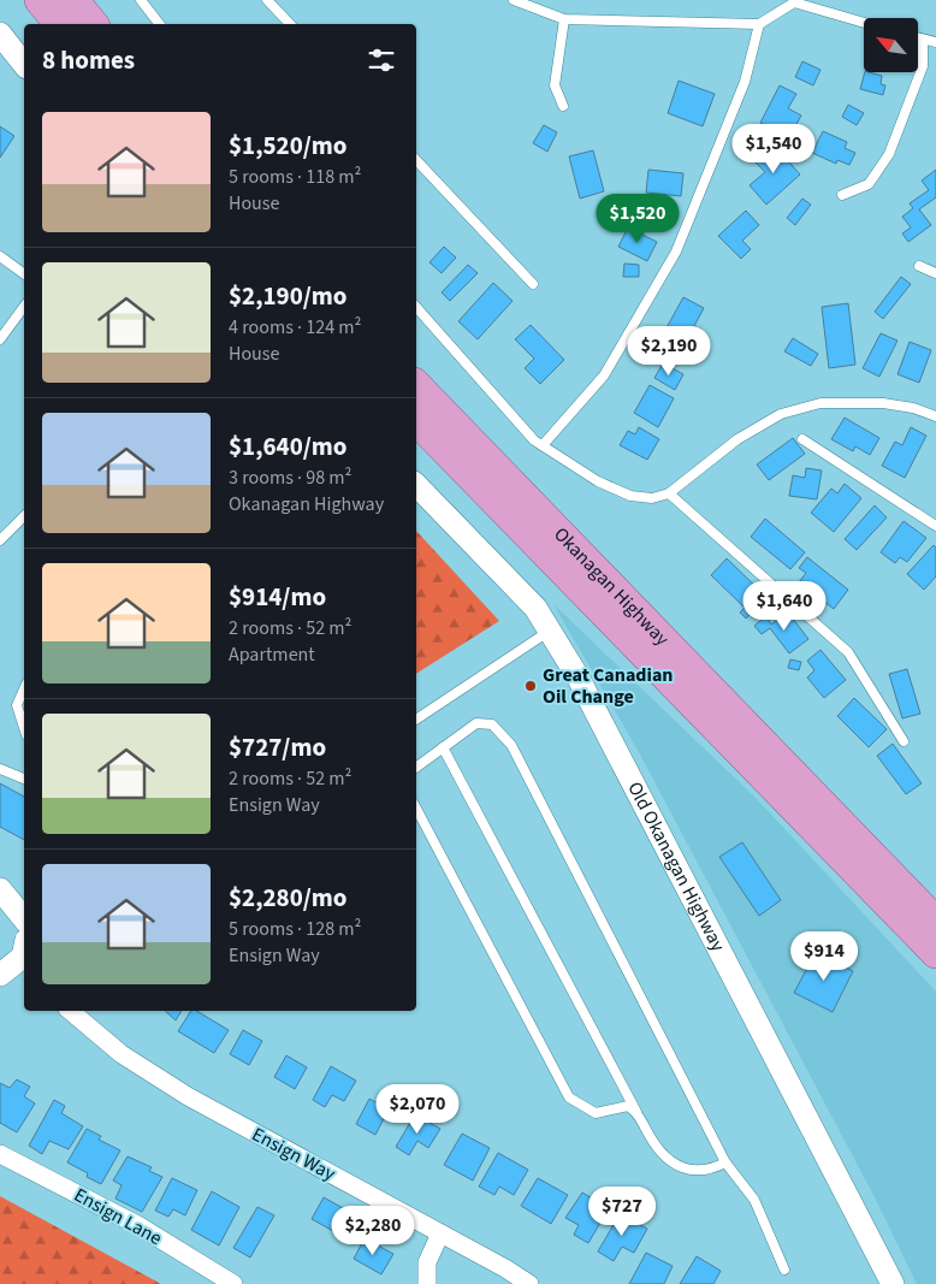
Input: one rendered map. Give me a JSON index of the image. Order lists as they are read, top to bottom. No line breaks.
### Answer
{"streets":{"highway":["Okanagan Highway"],"street":["Old Okanagan Highway","Ensign Way","Ensign Lane"]},"places":["Great Canadian Oil Change"],"north":"top left","page":{"heading":"8 homes","list":[{"name":"$1,520/mo","note":"5 rooms · 118 m² · House"},{"name":"$2,190/mo","note":"4 rooms · 124 m² · House"},{"name":"$1,640/mo","note":"3 rooms · 98 m² · Okanagan Highway"},{"name":"$914/mo","note":"2 rooms · 52 m² · Apartment"},{"name":"$727/mo","note":"2 rooms · 52 m² · Ensign Way"},{"name":"$2,280/mo","note":"5 rooms · 128 m² · Ensign Way"}],"price":["$1,540","$1,520","$2,190","$1,640","$914","$2,070","$727","$2,280"]}}
